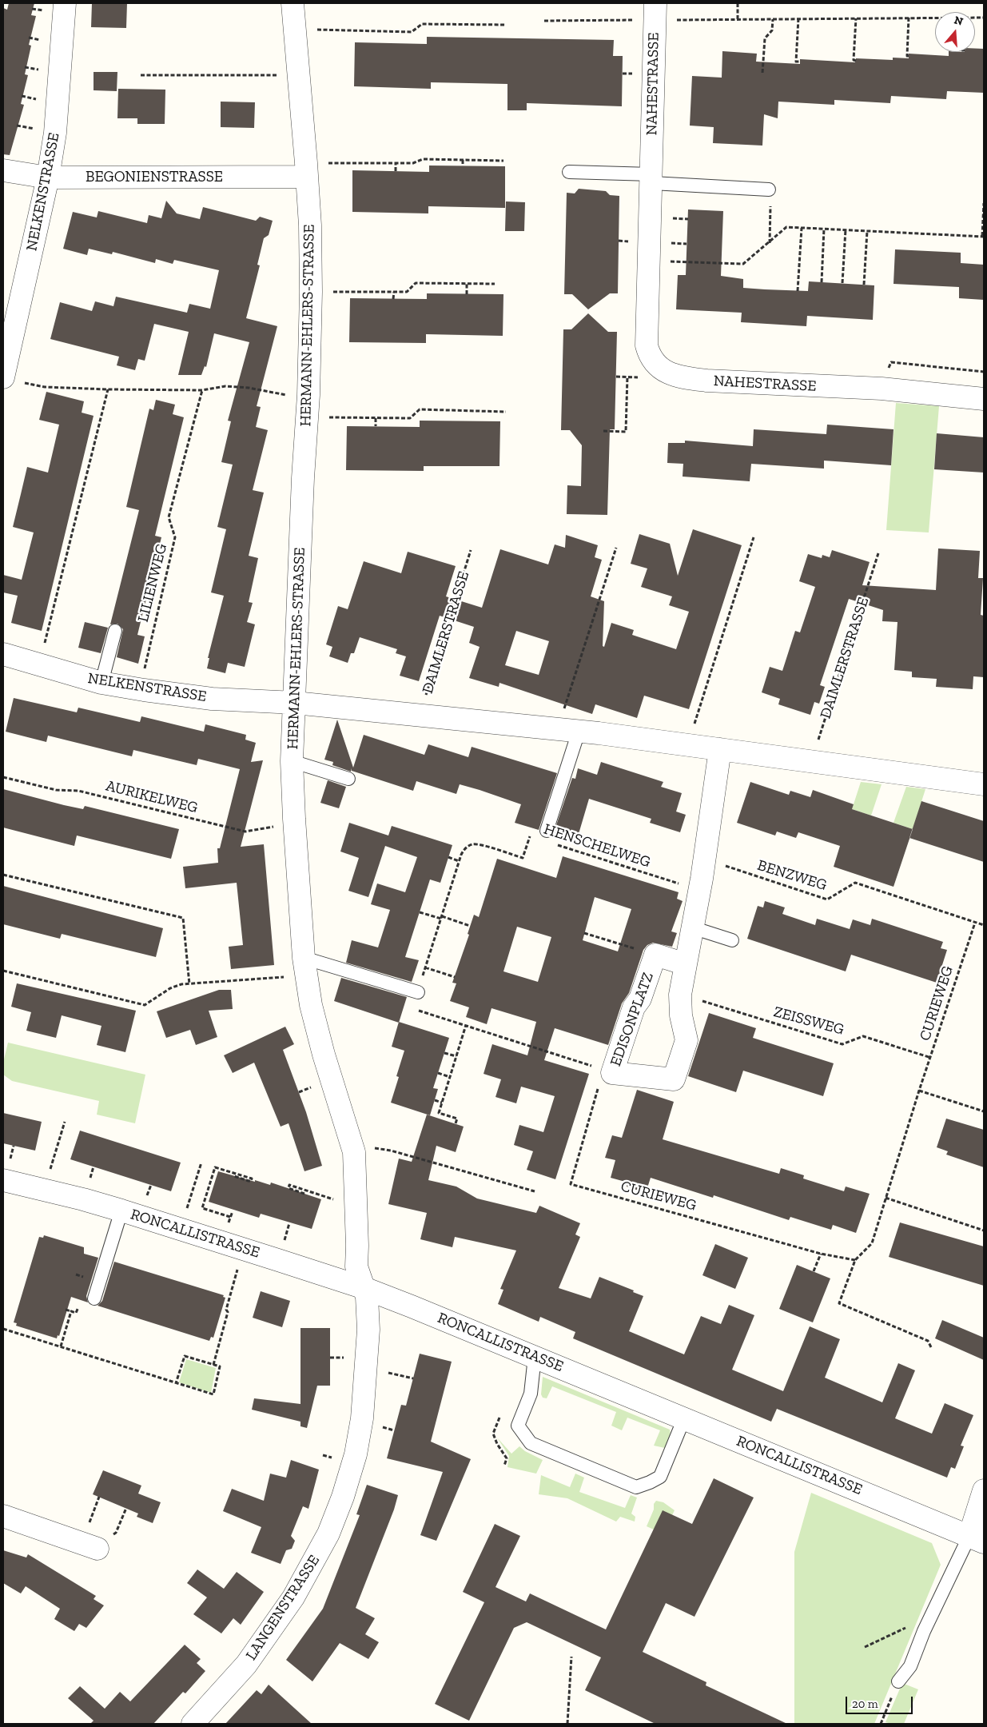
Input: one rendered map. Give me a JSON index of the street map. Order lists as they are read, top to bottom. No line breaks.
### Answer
{"streets":{"street":["NAHESTRASSE","BEGONIENSTRASSE","NELKENSTRASSE","HERMANN-EHLERS-STRASSE","DAIMLERSTRASSE","EDISONPLATZ","RONCALLISTRASSE","LANGENSTRASSE"],"path":["LILIENWEG","AURIKELWEG","HENSCHELWEG","BENZWEG","CURIEWEG","ZEISSWEG"]},"crossings":[["BEGONIENSTRASSE","NELKENSTRASSE"],["BEGONIENSTRASSE","HERMANN-EHLERS-STRASSE"],["NELKENSTRASSE","HERMANN-EHLERS-STRASSE"],["NELKENSTRASSE","LILIENWEG"],["NELKENSTRASSE","DAIMLERSTRASSE"],["HERMANN-EHLERS-STRASSE","DAIMLERSTRASSE"],["HERMANN-EHLERS-STRASSE","AURIKELWEG"],["HERMANN-EHLERS-STRASSE","RONCALLISTRASSE"],["HERMANN-EHLERS-STRASSE","LANGENSTRASSE"],["DAIMLERSTRASSE","EDISONPLATZ"],["HENSCHELWEG","EDISONPLATZ"],["BENZWEG","CURIEWEG"],["BENZWEG","EDISONPLATZ"],["CURIEWEG","ZEISSWEG"],["EDISONPLATZ","ZEISSWEG"],["RONCALLISTRASSE","LANGENSTRASSE"]],"scale_bar":"20 m","north":"top"}
